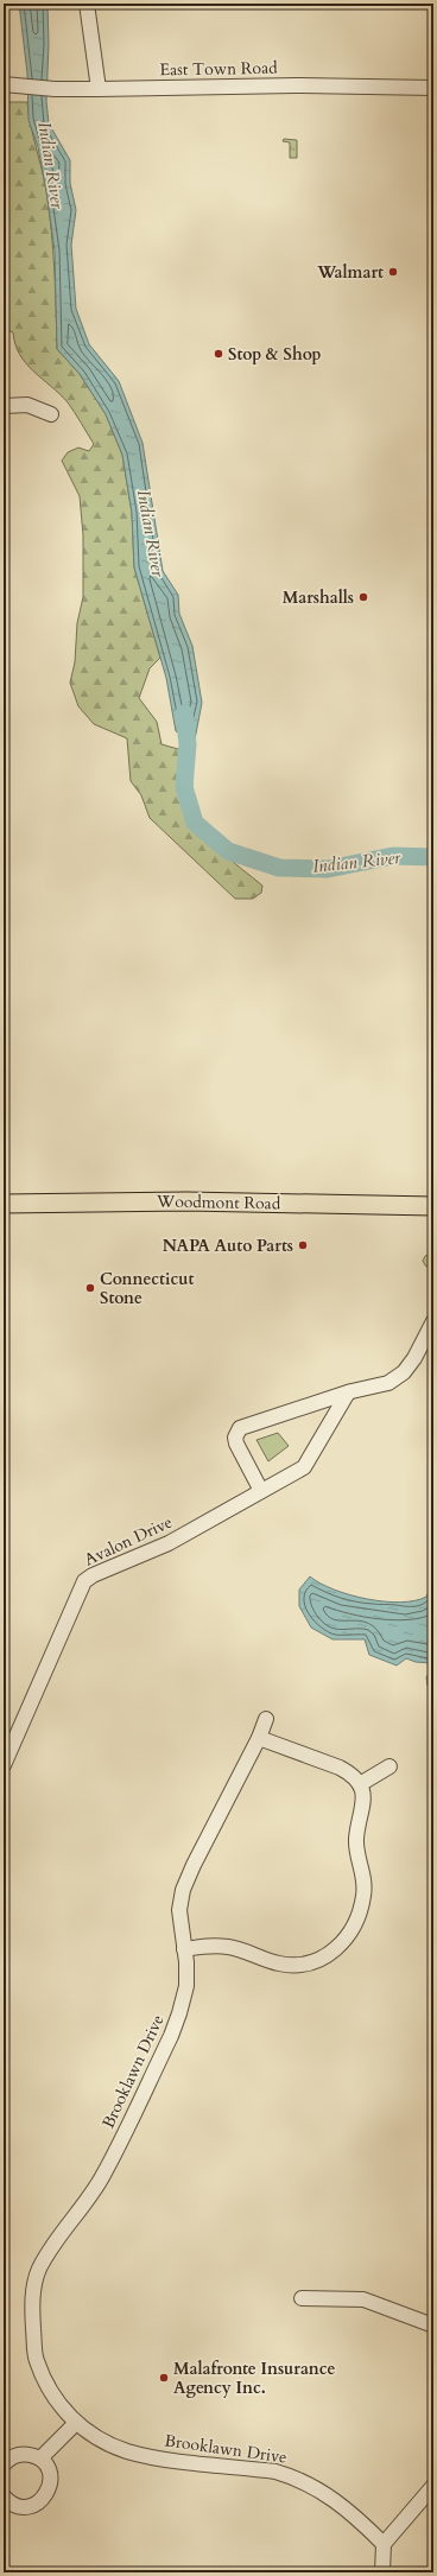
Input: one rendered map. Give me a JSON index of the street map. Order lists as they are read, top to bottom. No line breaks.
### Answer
{"streets":{"main road":["Woodmont Road"],"street":["East Town Road","Avalon Drive","Brooklawn Drive"]},"water":["Indian River"],"places":["Walmart","Stop & Shop","Marshalls","NAPA Auto Parts","Connecticut Stone","Malafronte Insurance Agency Inc."]}
